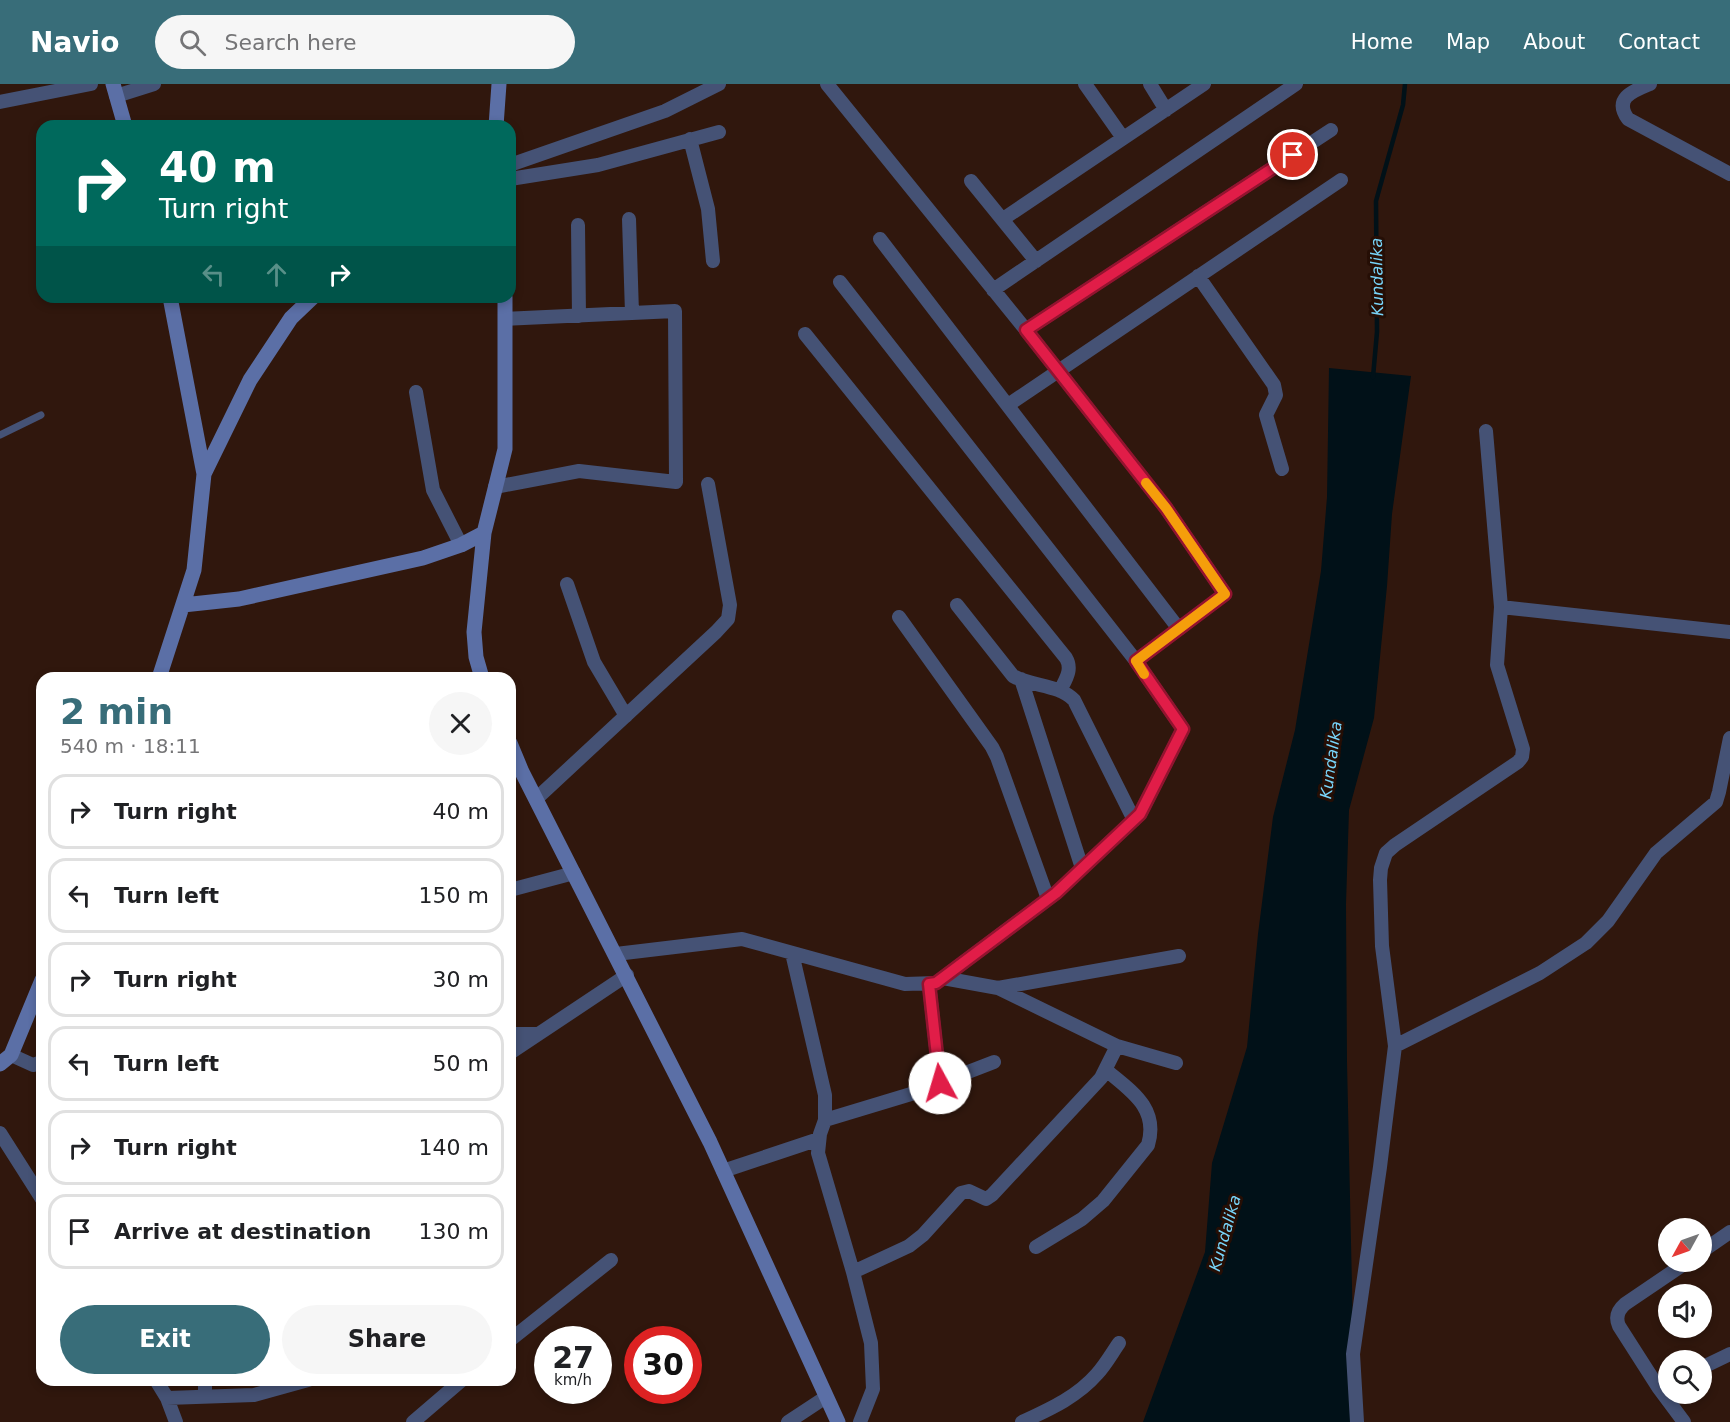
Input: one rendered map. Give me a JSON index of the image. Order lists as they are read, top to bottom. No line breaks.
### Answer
{"water":["Kundalika"],"north":"bottom left","page":{"header":"Navio","search":"Search here","nav":["Home","Map","About","Contact"],"turn":["40 m","Turn right"],"heading":["2 min","540 m · 18:11"],"list":[{"name":"Turn right","value":"40 m"},{"name":"Turn left","value":"150 m"},{"name":"Turn right","value":"30 m"},{"name":"Turn left","value":"50 m"},{"name":"Turn right","value":"140 m"},{"name":"Arrive at destination","value":"130 m"}],"buttons":["Exit","Share"],"speed":"27 km/h","limit":"30"}}
